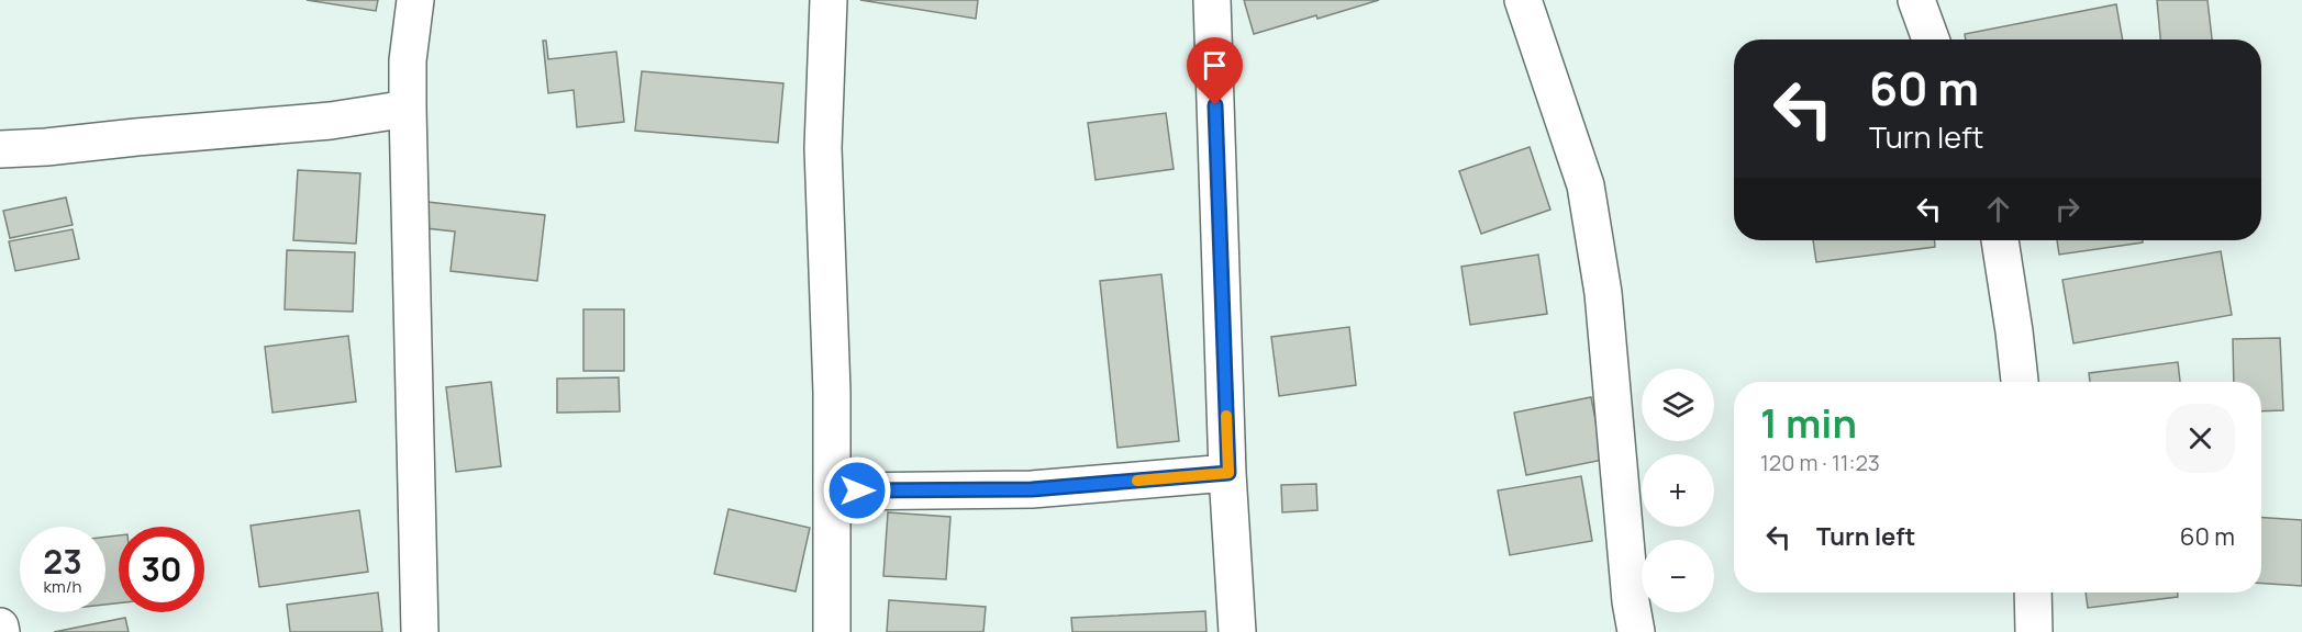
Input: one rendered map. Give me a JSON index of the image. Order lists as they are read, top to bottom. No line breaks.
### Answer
{"page":{"turn":["60 m","Turn left"],"map_buttons":["+","−"],"heading":["1 min","120 m · 11:23"],"list":[{"name":"Turn left","value":"60 m"}],"speed":"23 km/h","limit":"30"}}
